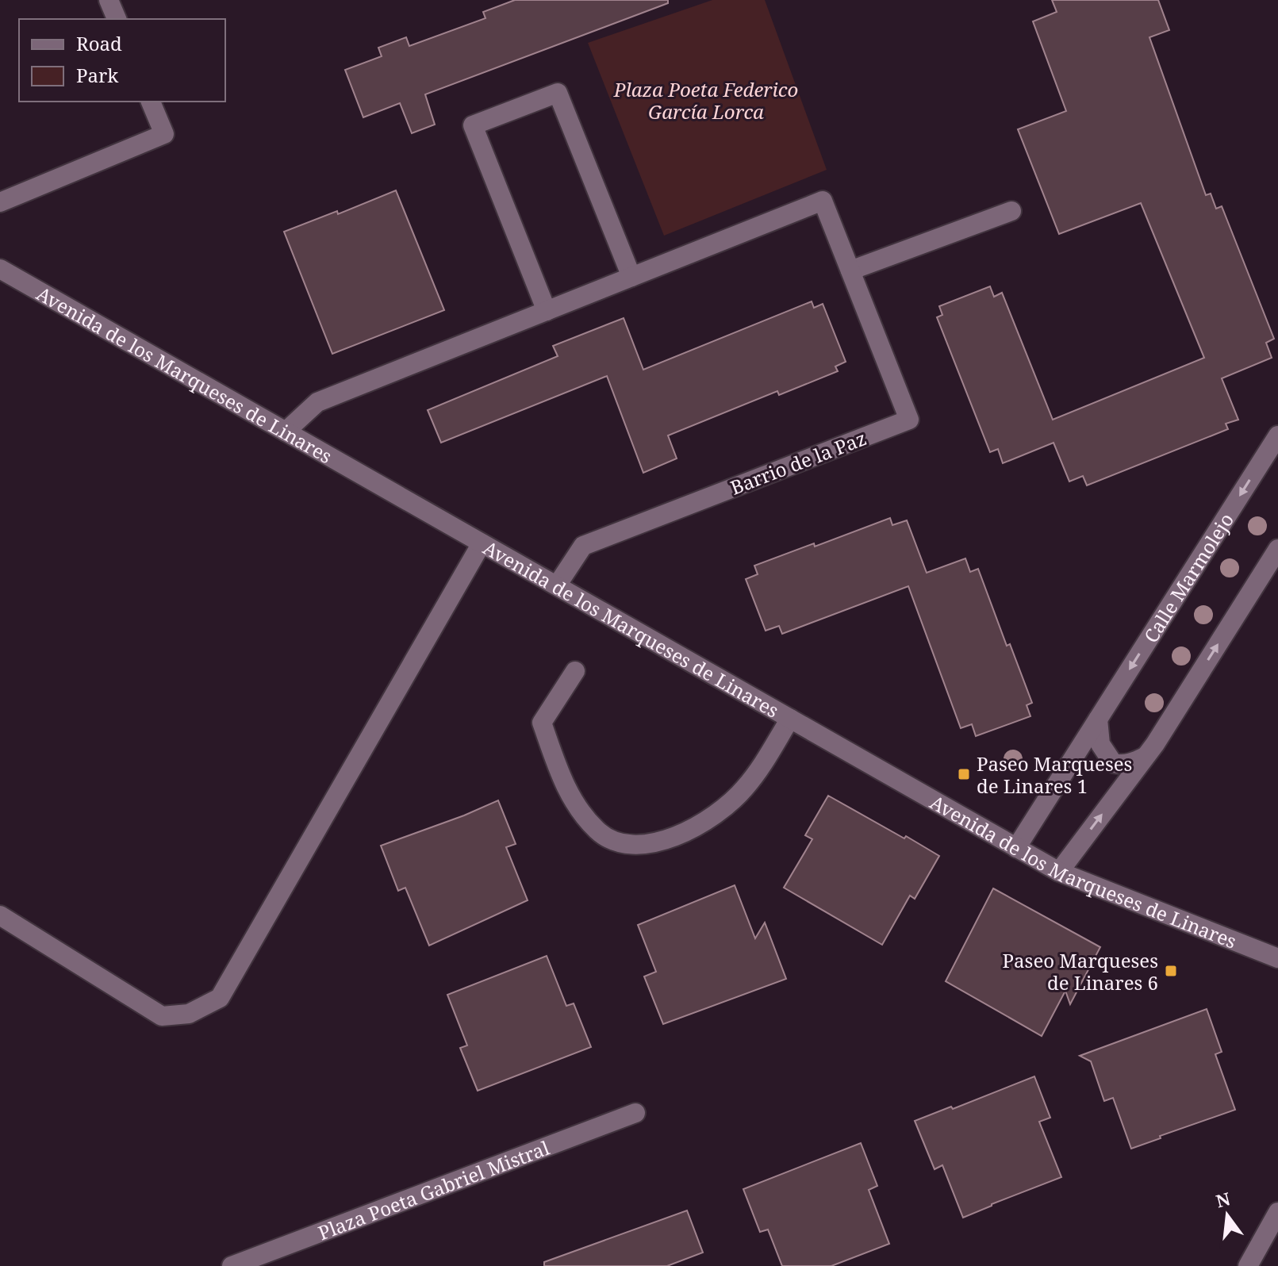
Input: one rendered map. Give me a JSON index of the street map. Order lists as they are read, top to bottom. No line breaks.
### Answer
{"streets":{"street":["Avenida de los Marqueses de Linares","Barrio de la Paz","Calle Marmolejo","Plaza Poeta Gabriel Mistral"]},"crossings":[["Avenida de los Marqueses de Linares","Barrio de la Paz"],["Avenida de los Marqueses de Linares","Calle Marmolejo"]],"parks":["Plaza Poeta Federico García Lorca"],"places":{"transit":["Paseo Marqueses de Linares 1","Paseo Marqueses de Linares 6"]},"legend":["Road","Park"],"north":"top"}
